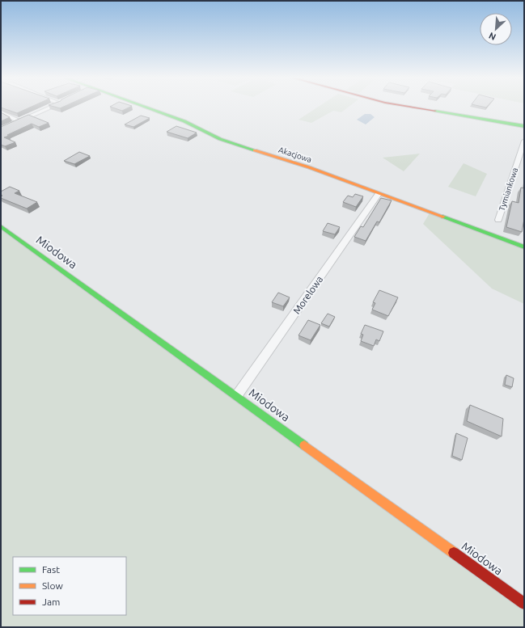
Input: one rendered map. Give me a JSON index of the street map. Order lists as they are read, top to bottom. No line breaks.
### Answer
{"streets":{"street":["Akacjowa","Tymiankowa","Miodowa","Morelowa"]},"crossings":[["Akacjowa","Morelowa"],["Miodowa","Morelowa"]],"legend":["Fast","Slow","Jam"],"north":"bottom left"}
